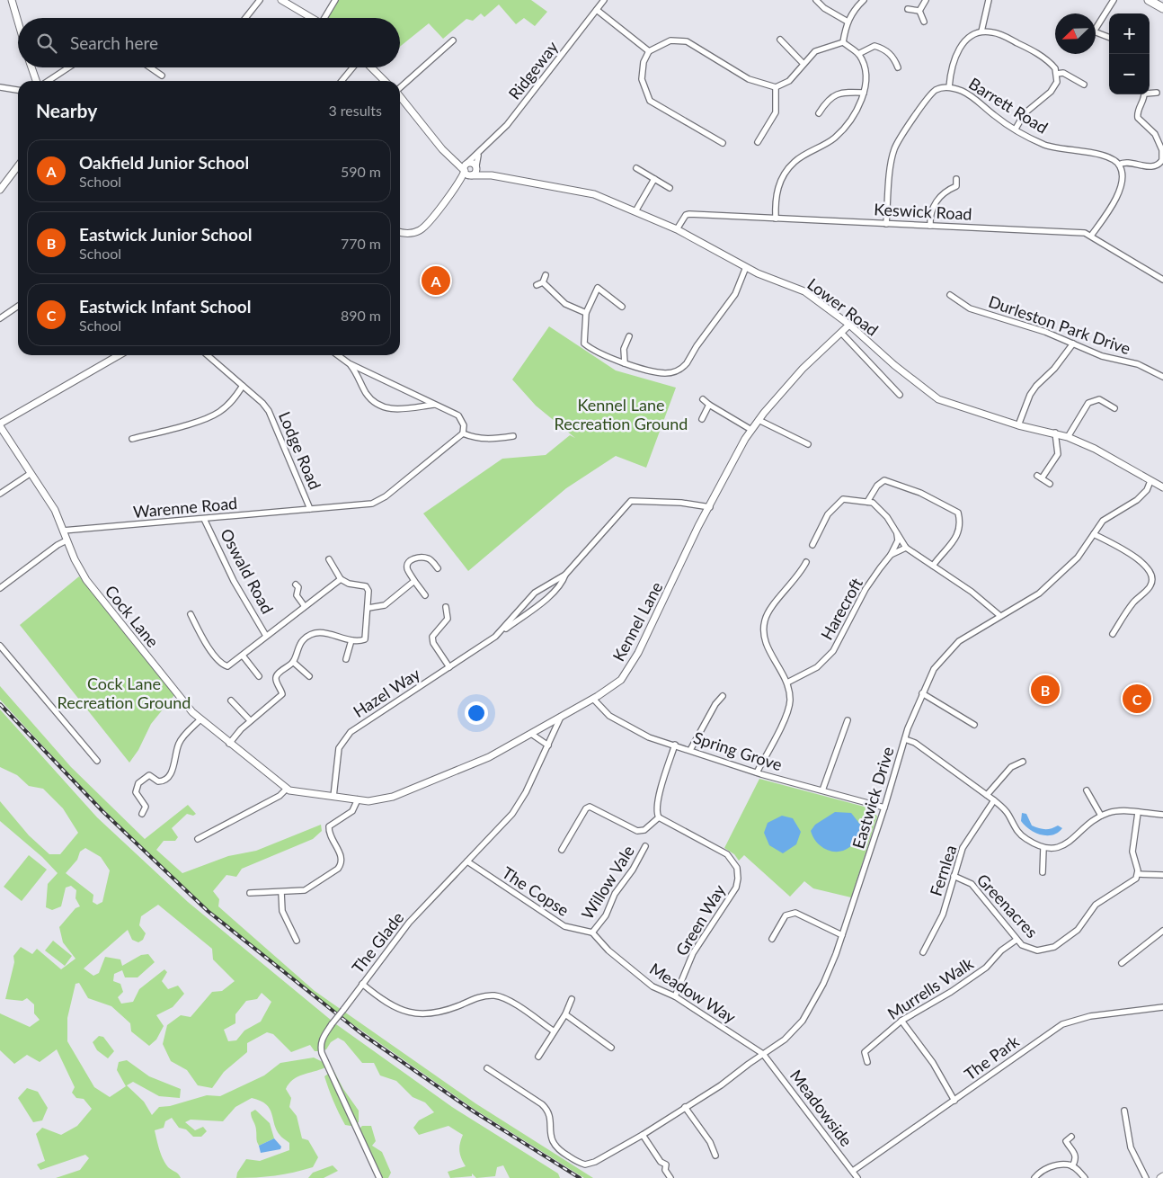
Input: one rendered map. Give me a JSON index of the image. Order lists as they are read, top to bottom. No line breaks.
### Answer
{"streets":{"street":["Ridgeway","Barrett Road","Keswick Road","Lower Road","Durleston Park Drive","Lodge Road","Warenne Road","Oswald Road","Harecroft","Cock Lane","Kennel Lane","Hazel Way","Spring Grove","Eastwick Drive","Fernlea","Willow Vale","The Copse","Greenacres","Green Way","The Glade","Murrells Walk","Meadow Way","The Park","Meadowside"]},"crossings":[["Ridgeway","Lower Road"],["Barrett Road","Keswick Road"],["Keswick Road","Lower Road"],["Lower Road","Kennel Lane"],["Lower Road","Eastwick Drive"],["Lodge Road","Warenne Road"],["Warenne Road","Oswald Road"],["Warenne Road","Cock Lane"],["Cock Lane","Kennel Lane"],["Kennel Lane","Hazel Way"],["Kennel Lane","Spring Grove"],["Kennel Lane","The Glade"],["Spring Grove","Eastwick Drive"],["Eastwick Drive","Meadow Way"],["Eastwick Drive","Meadowside"],["Fernlea","Greenacres"],["Willow Vale","The Copse"],["Willow Vale","Meadow Way"],["The Copse","The Glade"],["The Copse","Meadow Way"],["Greenacres","Murrells Walk"],["Green Way","Meadow Way"],["Meadow Way","Meadowside"],["The Park","Meadowside"]],"parks":["Kennel Lane Recreation Ground","Cock Lane Recreation Ground"],"north":"bottom left","page":{"map_buttons":["+","−"],"search":"Search here","heading":["Nearby","3 results"],"list":[{"mark":"A","name":"Oakfield Junior School","note":"School","value":"590 m"},{"mark":"B","name":"Eastwick Junior School","note":"School","value":"770 m"},{"mark":"C","name":"Eastwick Infant School","note":"School","value":"890 m"}],"pins":["A","B","C"]}}
